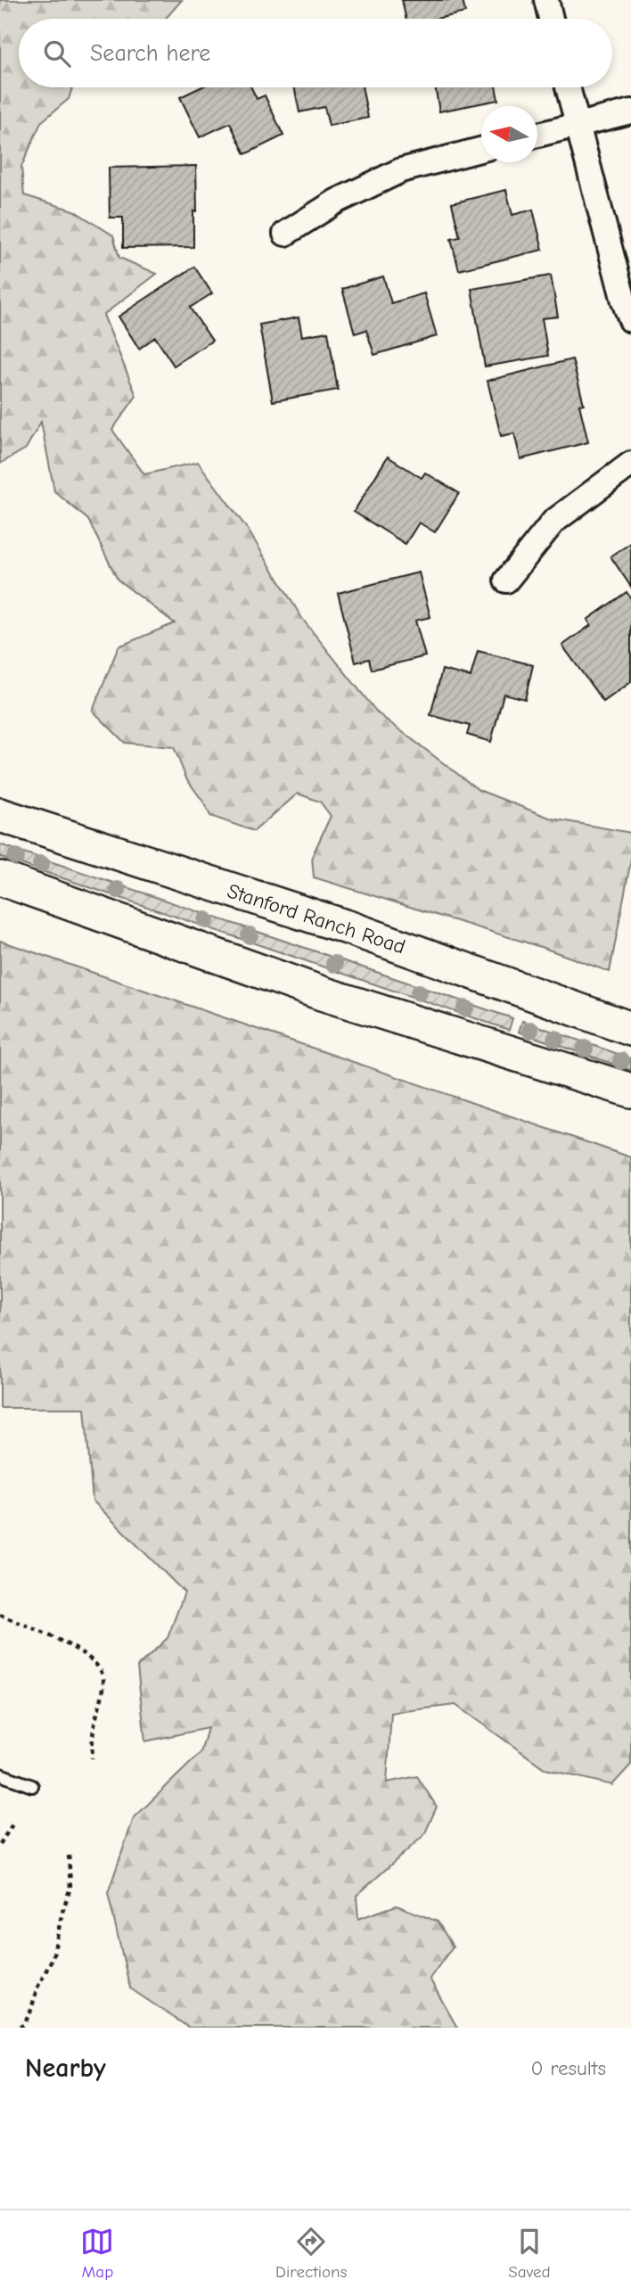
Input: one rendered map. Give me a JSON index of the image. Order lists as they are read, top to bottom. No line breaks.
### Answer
{"streets":{"main road":["Stanford Ranch Road"]},"north":"left","page":{"search":"Search here","heading":["Nearby","0 results"],"nav":["Map","Directions","Saved"]}}
